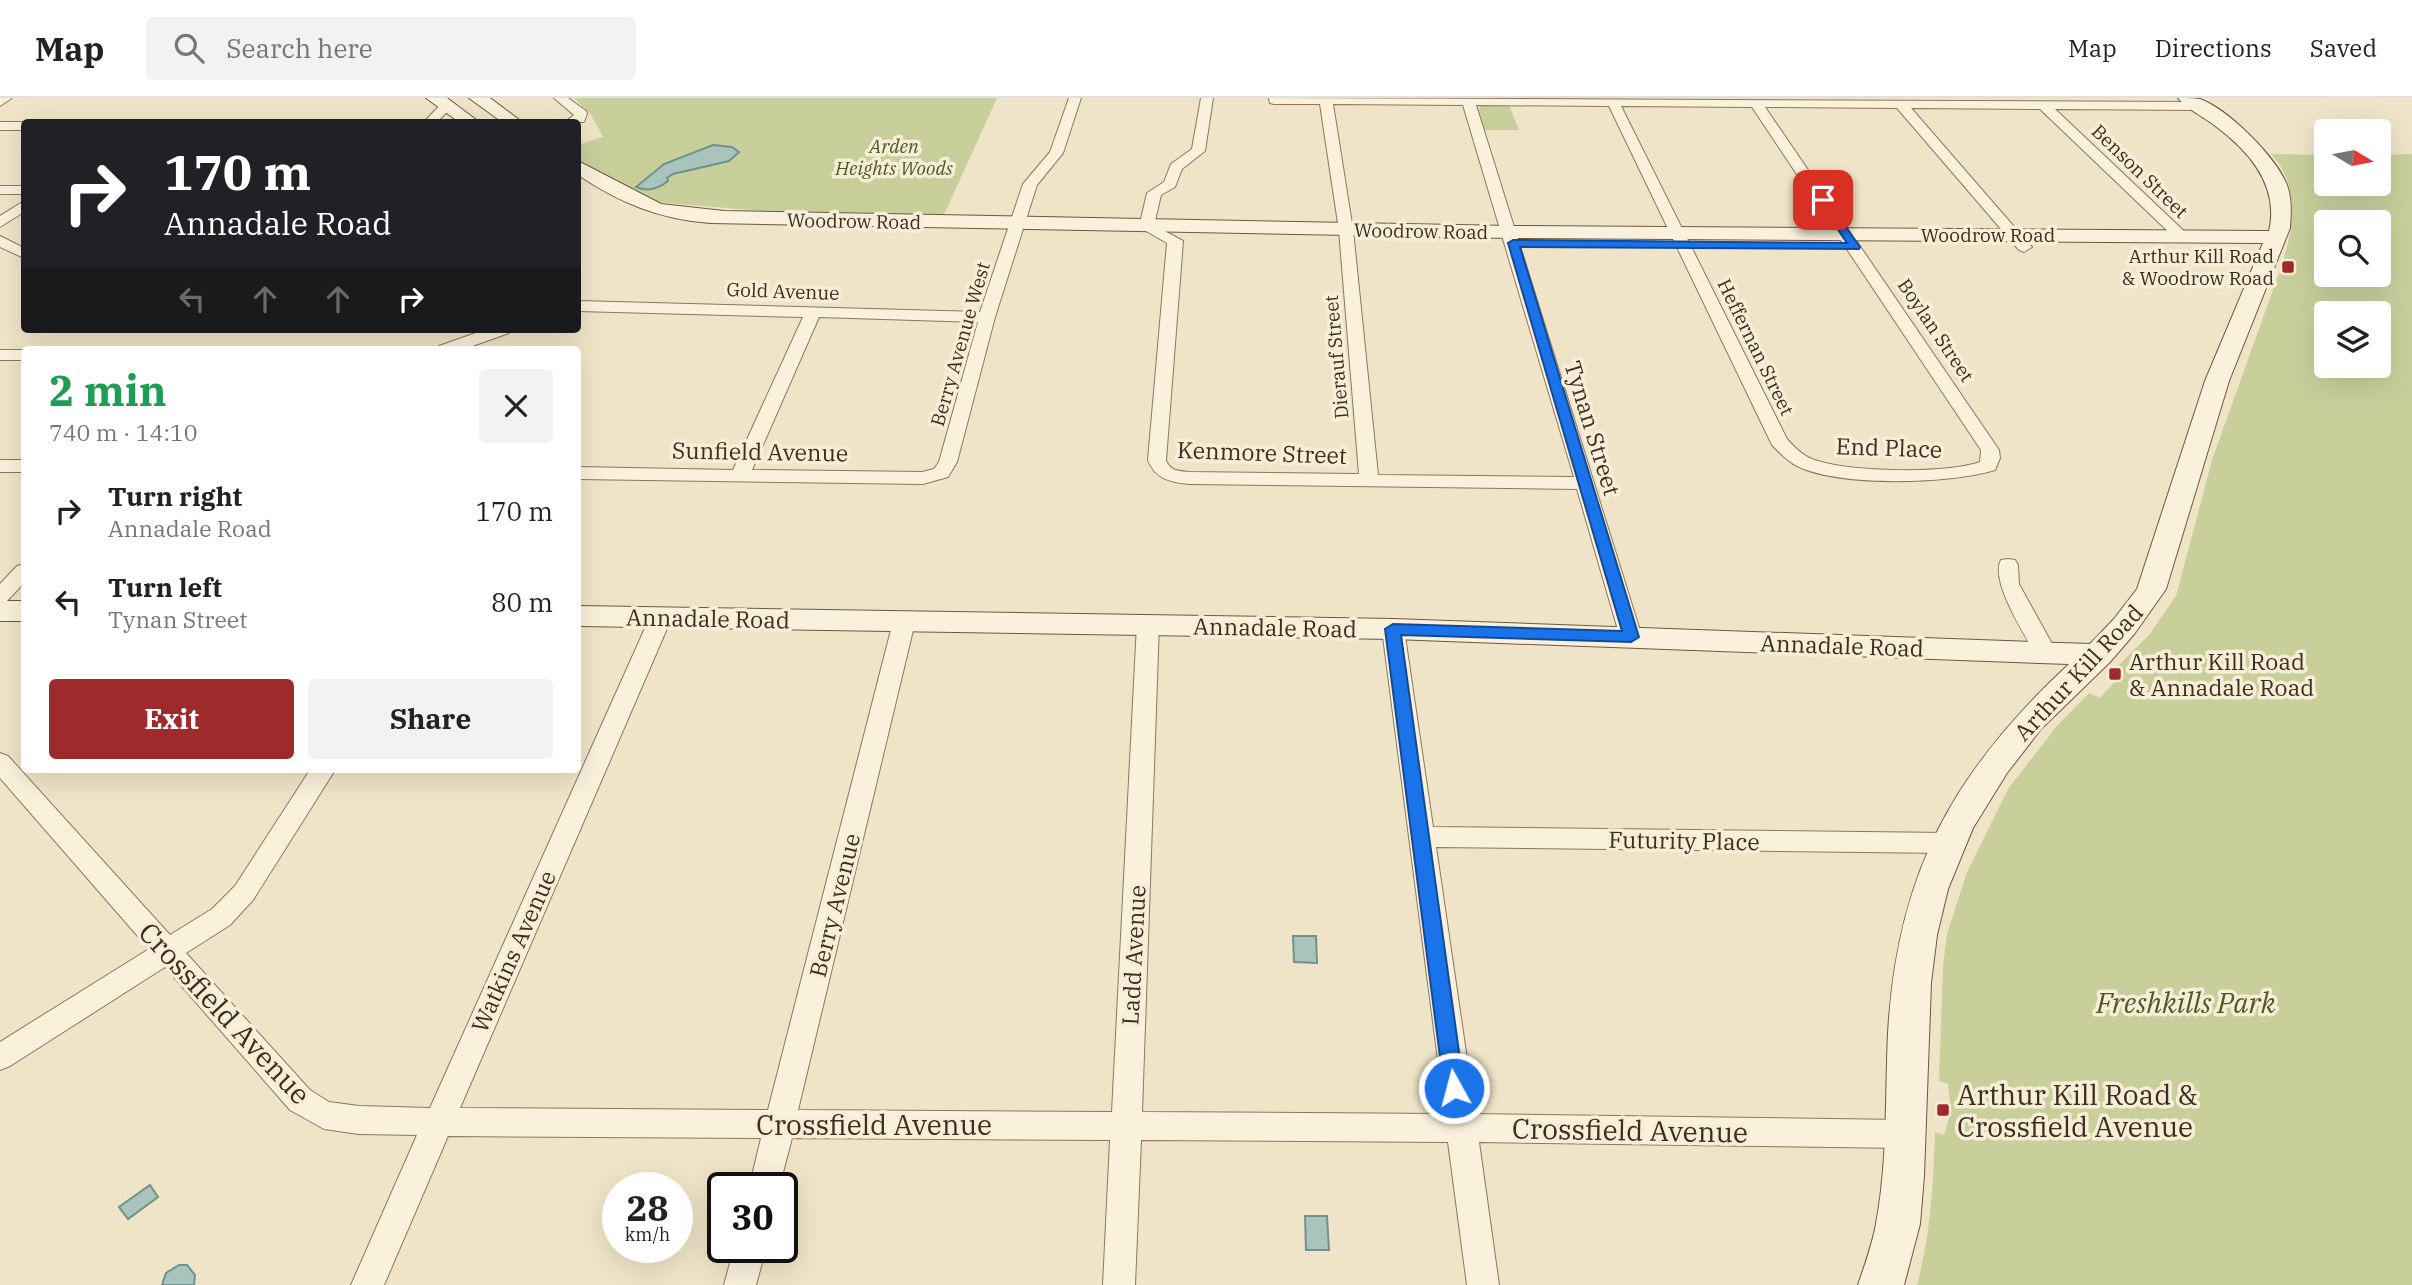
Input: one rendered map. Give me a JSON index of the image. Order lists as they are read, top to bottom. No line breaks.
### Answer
{"streets":{"street":["Benson Street","Woodrow Road","Gold Avenue","Boylan Street","Berry Avenue West","Heffernan Street","Dierauf Street","Tynan Street","End Place","Sunfield Avenue","Kenmore Street","Annadale Road","Arthur Kill Road","Futurity Place","Berry Avenue","Watkins Avenue","Ladd Avenue","Crossfield Avenue"]},"crossings":[["Benson Street","Woodrow Road"],["Woodrow Road","Boylan Street"],["Woodrow Road","Berry Avenue West"],["Woodrow Road","Heffernan Street"],["Woodrow Road","Dierauf Street"],["Woodrow Road","Tynan Street"],["Woodrow Road","Kenmore Street"],["Woodrow Road","Arthur Kill Road"],["Gold Avenue","Berry Avenue West"],["Boylan Street","End Place"],["Berry Avenue West","Sunfield Avenue"],["Heffernan Street","End Place"],["Dierauf Street","Kenmore Street"],["Tynan Street","Kenmore Street"],["Tynan Street","Annadale Road"],["Annadale Road","Arthur Kill Road"],["Annadale Road","Berry Avenue"],["Annadale Road","Watkins Avenue"],["Annadale Road","Ladd Avenue"],["Arthur Kill Road","Futurity Place"],["Arthur Kill Road","Crossfield Avenue"],["Berry Avenue","Crossfield Avenue"],["Watkins Avenue","Crossfield Avenue"],["Ladd Avenue","Crossfield Avenue"]],"parks":["Arden Heights Woods","Freshkills Park"],"places":{"transit":["Arthur Kill Road & Woodrow Road","Arthur Kill Road & Annadale Road","Arthur Kill Road & Crossfield Avenue"]},"north":"right","page":{"header":"Map","search":"Search here","nav":["Map","Directions","Saved"],"turn":["170 m","Annadale Road"],"heading":["2 min","740 m · 14:10"],"list":[{"name":"Turn right","note":"Annadale Road","value":"170 m"},{"name":"Turn left","note":"Tynan Street","value":"80 m"}],"buttons":["Exit","Share"],"speed":"28 km/h","limit":"30"}}
